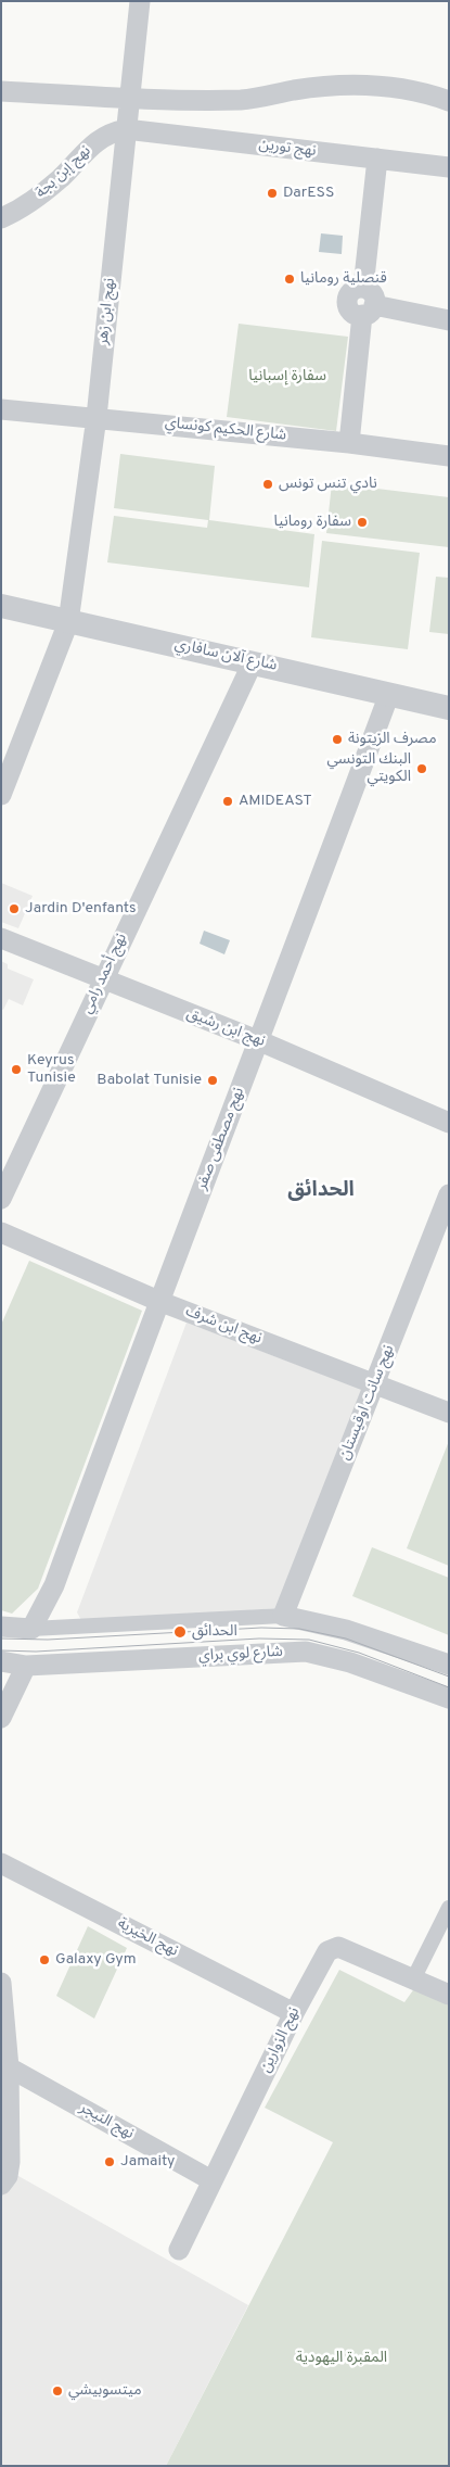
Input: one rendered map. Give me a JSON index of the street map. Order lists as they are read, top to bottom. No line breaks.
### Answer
{"streets":{"street":["نهج تورين","نهج إبن بجة","نهج ابن زهر","شارع الحكيم كونساي","شارع آلان سافاري","نهج أحمد رامي","نهج ابن رشيق","نهج مصطفى صفر","نهج ابن شرف","نهج سانت اوقيستان","شارع لوي براي","نهج الخيرية","نهج الزوارين","نهج النيجر"]},"crossings":[["نهج تورين","نهج إبن بجة"],["نهج تورين","نهج ابن زهر"],["نهج إبن بجة","نهج ابن زهر"],["نهج ابن زهر","شارع الحكيم كونساي"],["نهج ابن زهر","شارع آلان سافاري"],["شارع آلان سافاري","نهج أحمد رامي"],["شارع آلان سافاري","نهج مصطفى صفر"],["نهج أحمد رامي","نهج ابن رشيق"],["نهج ابن رشيق","نهج مصطفى صفر"],["نهج مصطفى صفر","نهج ابن شرف"],["نهج ابن شرف","نهج سانت اوقيستان"],["نهج الخيرية","نهج الزوارين"],["نهج الزوارين","نهج النيجر"]],"districts":["الحدائق"],"parks":["سفارة إسبانيا","المقبرة اليهودية"],"places":["DarESS","قنصلية رومانيا","نادي تنس تونس","سفارة رومانيا","مصرف الزيتونة","البنك التونسي الكويتي","AMIDEAST","Jardin D'enfants","Keyrus Tunisie","Babolat Tunisie","الحدائق","Galaxy Gym","Jamaity","ميتسوبيشي"]}
